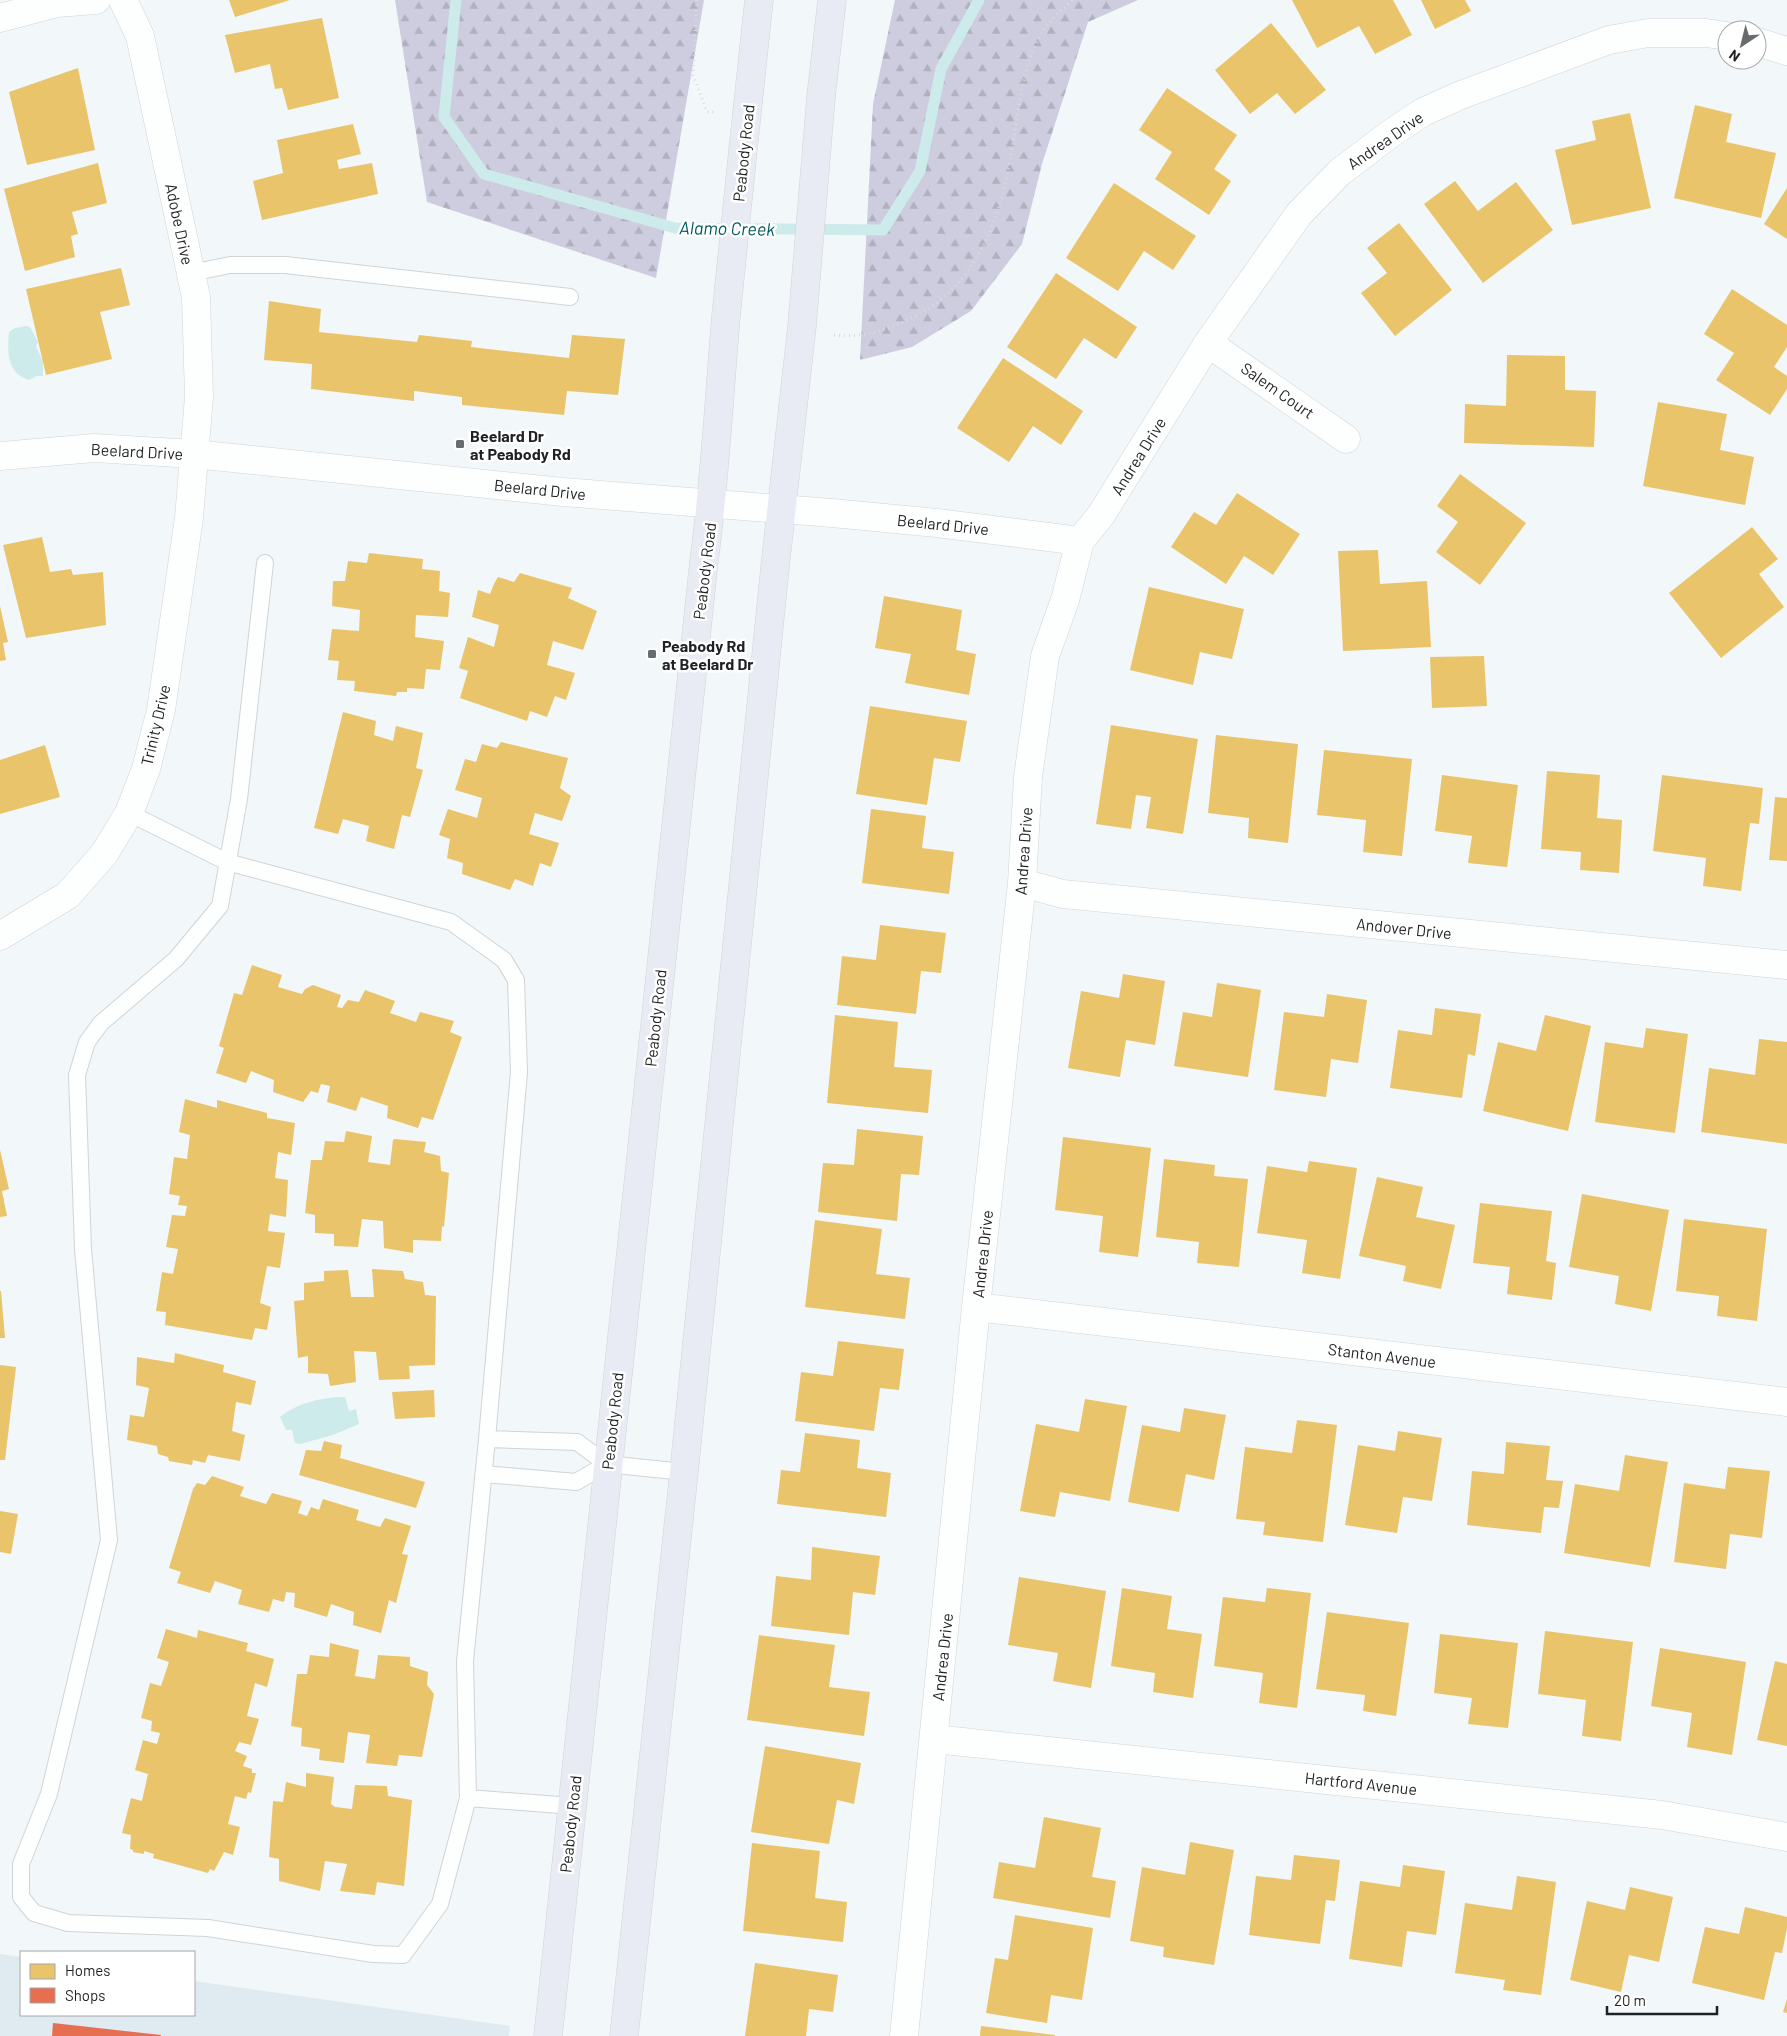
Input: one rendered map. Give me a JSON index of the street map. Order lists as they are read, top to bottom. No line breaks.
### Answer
{"streets":{"main road":["Peabody Road"],"street":["Andrea Drive","Adobe Drive","Salem Court","Beelard Drive","Trinity Drive","Andover Drive","Stanton Avenue","Hartford Avenue"]},"crossings":[["Andrea Drive","Salem Court"],["Andrea Drive","Beelard Drive"],["Andrea Drive","Andover Drive"],["Andrea Drive","Stanton Avenue"],["Andrea Drive","Hartford Avenue"],["Peabody Road","Beelard Drive"],["Adobe Drive","Beelard Drive"],["Adobe Drive","Trinity Drive"],["Beelard Drive","Trinity Drive"]],"water":["Alamo Creek"],"places":{"transit":["Beelard Dr at Peabody Rd","Peabody Rd at Beelard Dr"]},"legend":["Homes","Shops"],"scale_bar":"20 m","north":"bottom left"}
